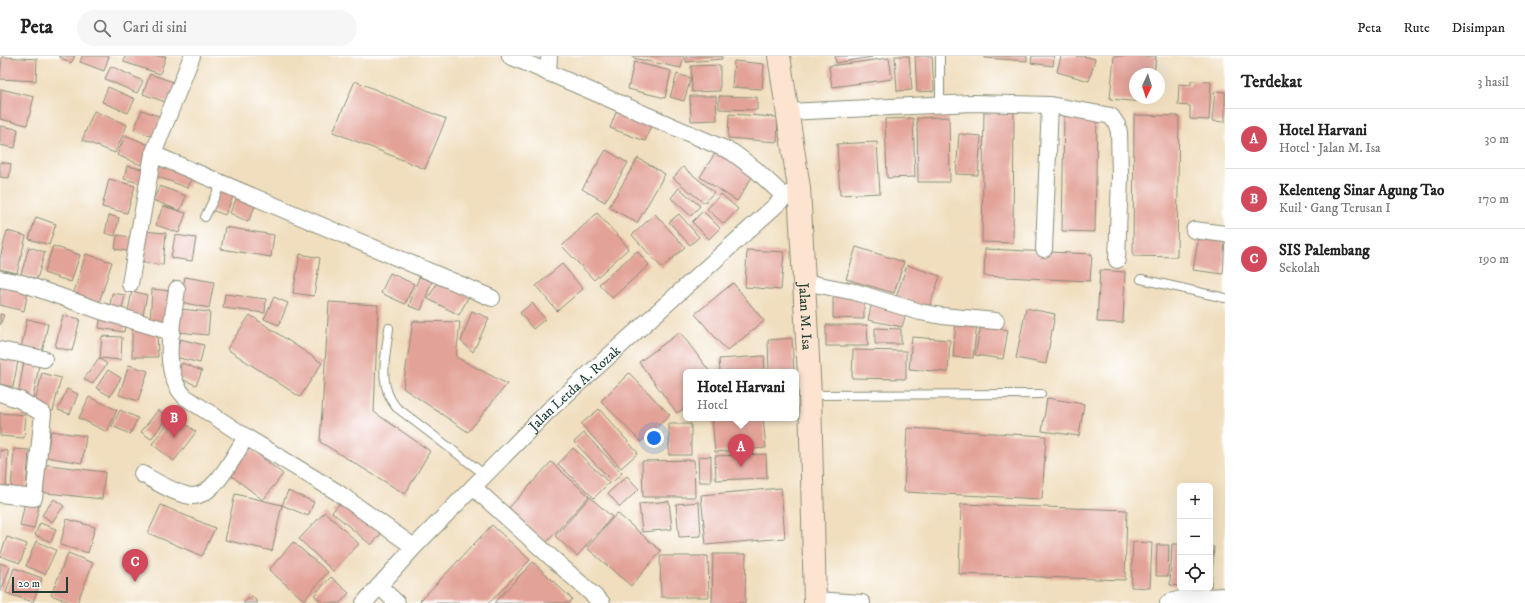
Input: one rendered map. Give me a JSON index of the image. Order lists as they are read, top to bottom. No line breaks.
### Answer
{"streets":{"main road":["Jalan M. Isa"],"street":["Jalan Letda A. Rozak"]},"crossings":[["Jalan M. Isa","Jalan Letda A. Rozak"]],"scale_bar":"20 m","north":"bottom","page":{"header":"Peta","search":"Cari di sini","nav":["Peta","Rute","Disimpan"],"heading":["Terdekat","3 hasil"],"list":[{"mark":"A","name":"Hotel Harvani","note":"Hotel · Jalan M. Isa","value":"30 m"},{"mark":"B","name":"Kelenteng Sinar Agung Tao","note":"Kuil · Gang Terusan I","value":"170 m"},{"mark":"C","name":"SIS Palembang","note":"Sekolah","value":"190 m"}],"popup":["Hotel Harvani","Hotel"],"pins":["B","A","C"],"map_buttons":["+","−"],"scale":"20 m"}}
